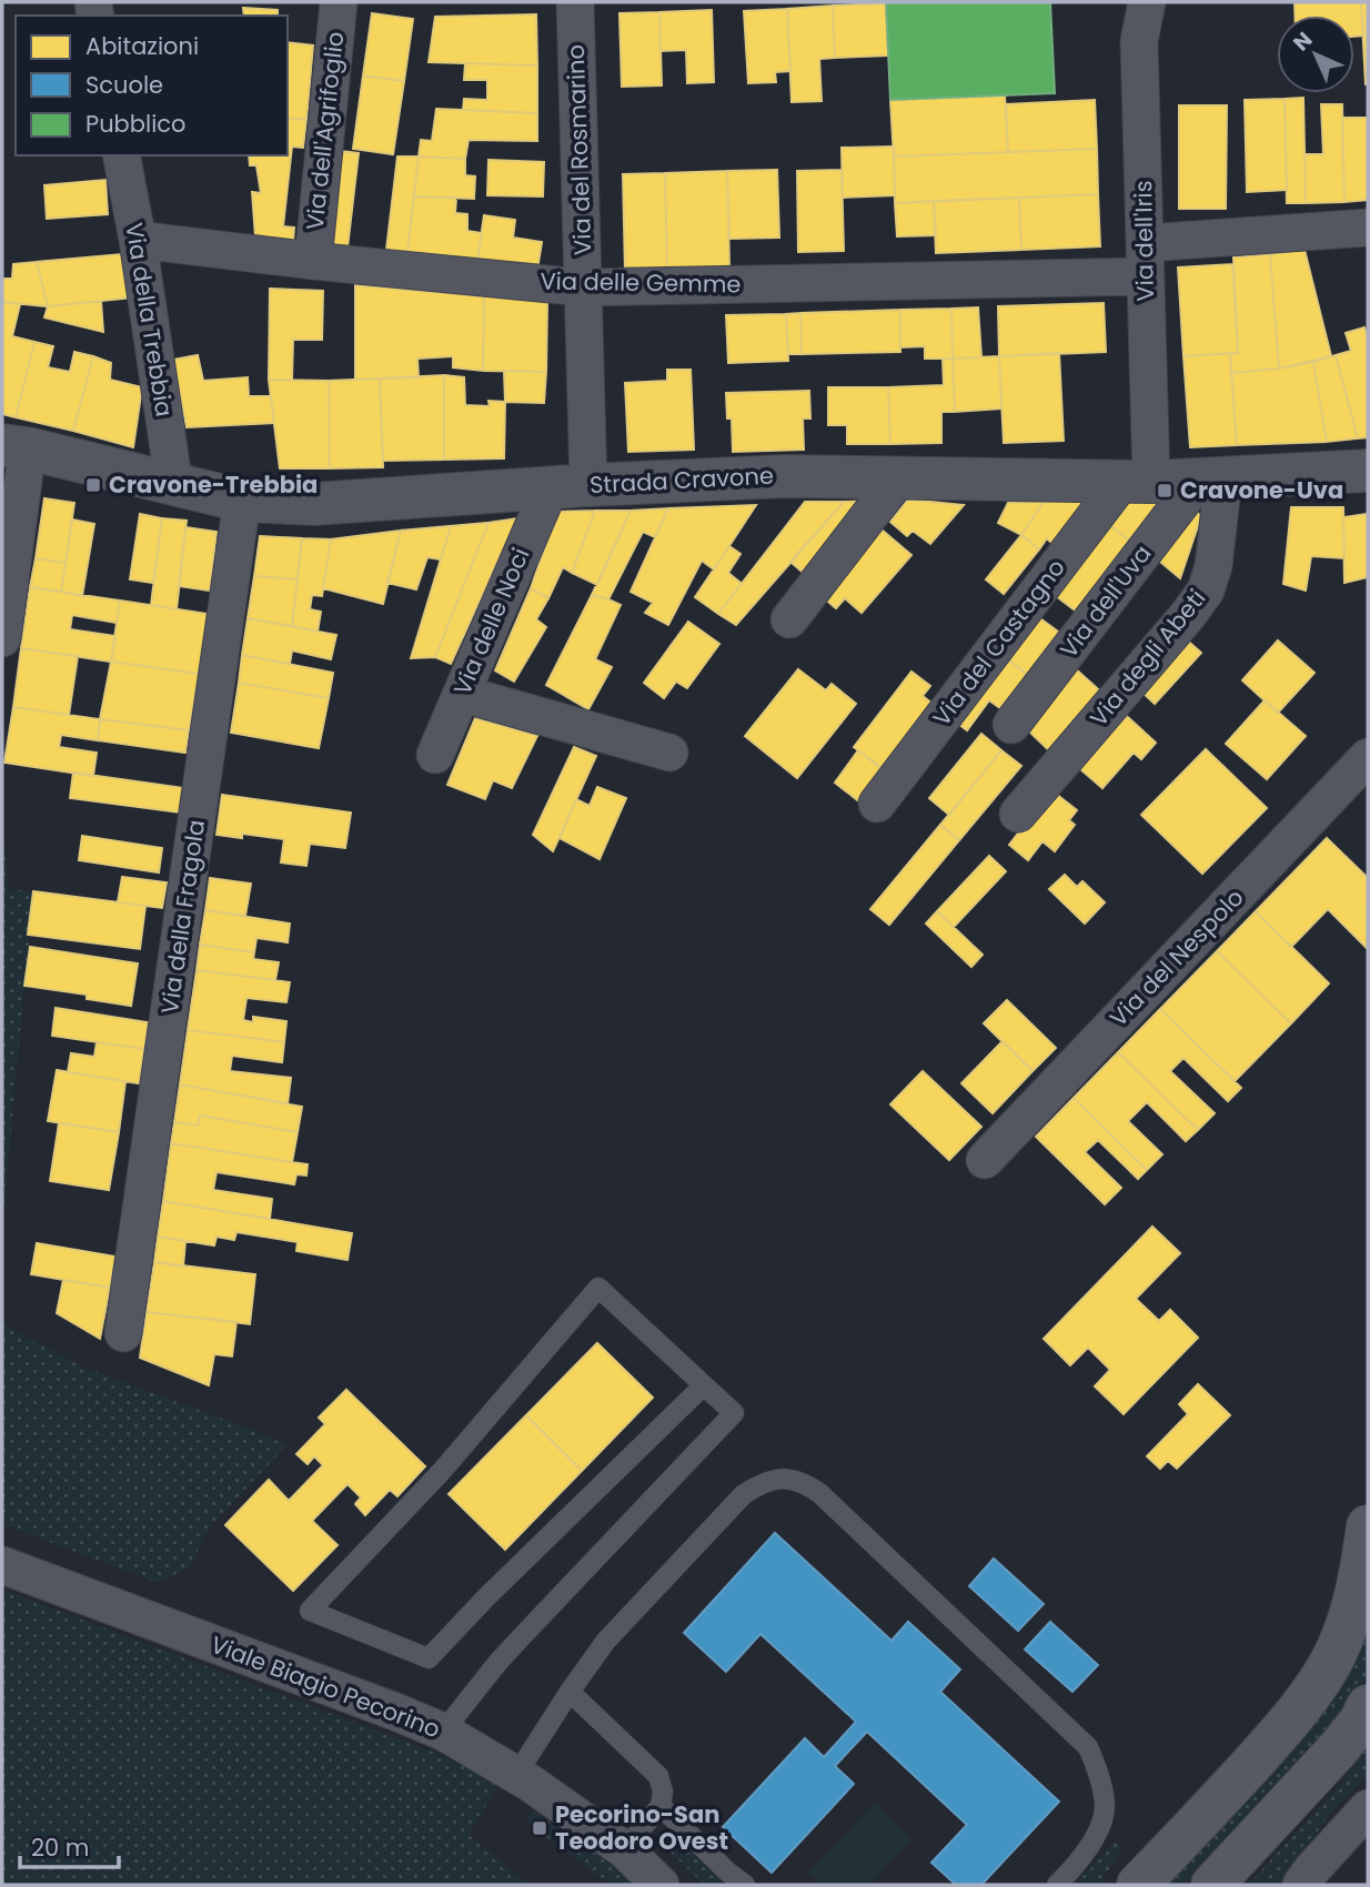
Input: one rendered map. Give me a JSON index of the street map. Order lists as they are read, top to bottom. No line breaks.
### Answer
{"streets":{"street":["Via dell'Agrifoglio","Via del Rosmarino","Via dell'Iris","Via delle Gemme","Via della Trebbia","Strada Cravone","Via dell'Uva","Via delle Noci","Via del Castagno","Via degli Abeti","Via della Fragola","Via del Nespolo","Viale Biagio Pecorino"]},"crossings":[["Via dell'Agrifoglio","Via delle Gemme"],["Via del Rosmarino","Via delle Gemme"],["Via del Rosmarino","Strada Cravone"],["Via del Rosmarino","Via delle Noci"],["Via dell'Iris","Via delle Gemme"],["Via dell'Iris","Strada Cravone"],["Via dell'Iris","Via del Castagno"],["Via delle Gemme","Via della Trebbia"],["Via della Trebbia","Strada Cravone"],["Strada Cravone","Via dell'Uva"],["Strada Cravone","Via delle Noci"],["Strada Cravone","Via del Castagno"],["Strada Cravone","Via degli Abeti"],["Strada Cravone","Via della Fragola"],["Via dell'Uva","Via degli Abeti"]],"places":{"transit":["Cravone-Trebbia","Cravone-Uva","Pecorino-San Teodoro Ovest"]},"legend":["Abitazioni","Scuole","Pubblico"],"scale_bar":"20 m","north":"top left"}
